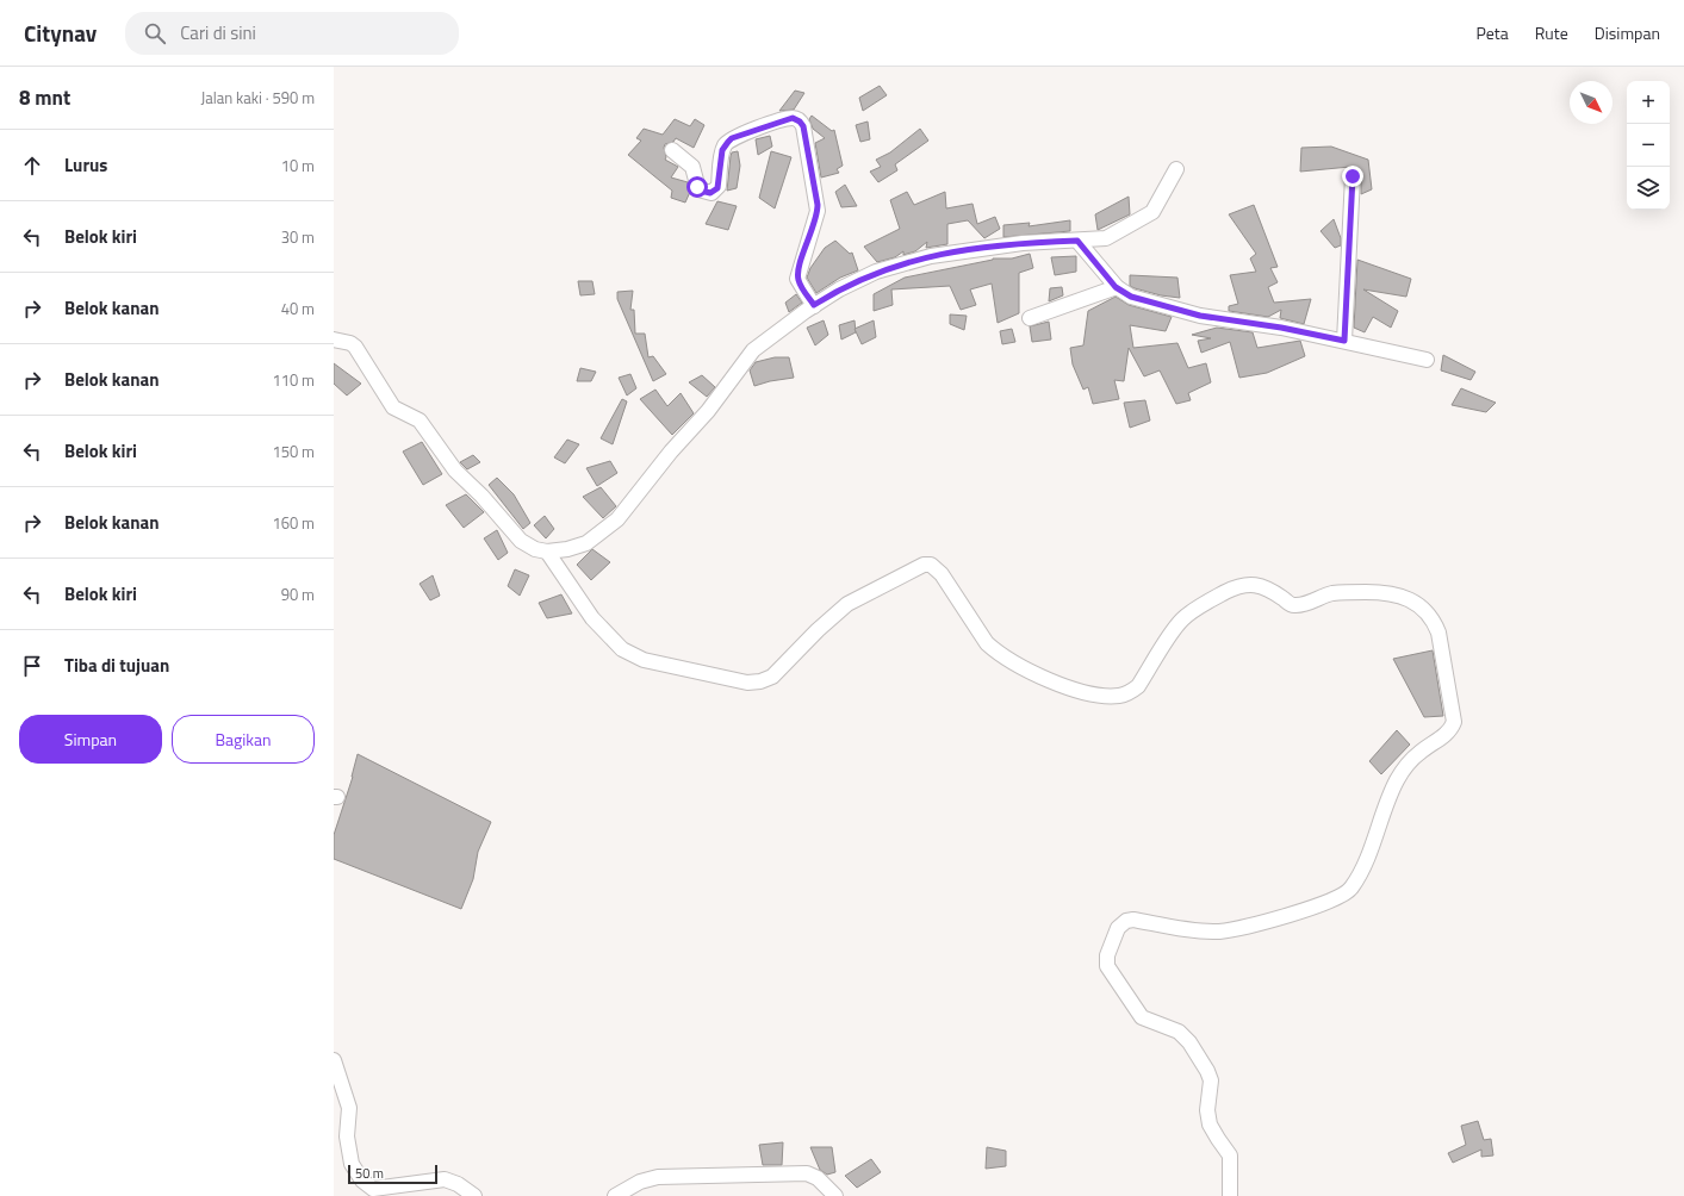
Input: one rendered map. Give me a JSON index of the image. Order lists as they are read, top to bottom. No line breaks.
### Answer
{"scale_bar":"50 m","north":"bottom right","page":{"header":"Citynav","search":"Cari di sini","nav":["Peta","Rute","Disimpan"],"heading":["8 mnt","Jalan kaki · 590 m"],"map_buttons":["+","−"],"list":[["Lurus","10 m"],["Belok kiri","30 m"],["Belok kanan","40 m"],["Belok kanan","110 m"],["Belok kiri","150 m"],["Belok kanan","160 m"],["Belok kiri","90 m"],"Tiba di tujuan"],"buttons":["Simpan","Bagikan"],"scale":"50 m"}}
